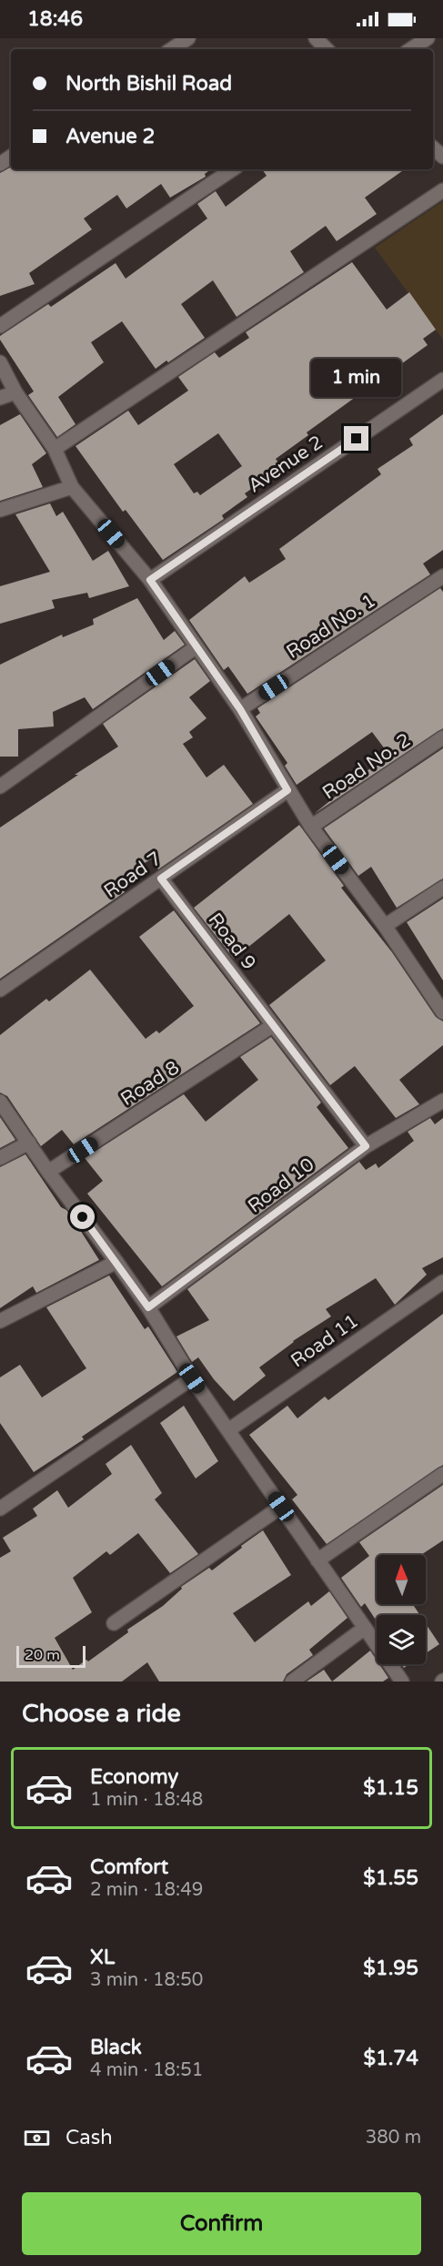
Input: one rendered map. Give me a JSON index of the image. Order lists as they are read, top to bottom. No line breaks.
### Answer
{"streets":{"street":["Avenue 2","Road No. 1","Road No. 2","Road 7","Road 9","Road 8","Road 10","Road 11"]},"crossings":[["Road 7","Road 9"],["Road 9","Road 8"],["Road 9","Road 10"]],"scale_bar":"20 m","north":"top","page":{"status":"18:46","banner":["North Bishil Road","Avenue 2"],"bubble":"1 min","scale":"20 m","heading":"Choose a ride","list":[{"name":"Economy","note":"1 min · 18:48","value":"$1.15"},{"name":"Comfort","note":"2 min · 18:49","value":"$1.55"},{"name":"XL","note":"3 min · 18:50","value":"$1.95"},{"name":"Black","note":"4 min · 18:51","value":"$1.74"}],"pay":["Cash","380 m"],"buttons":"Confirm"}}
